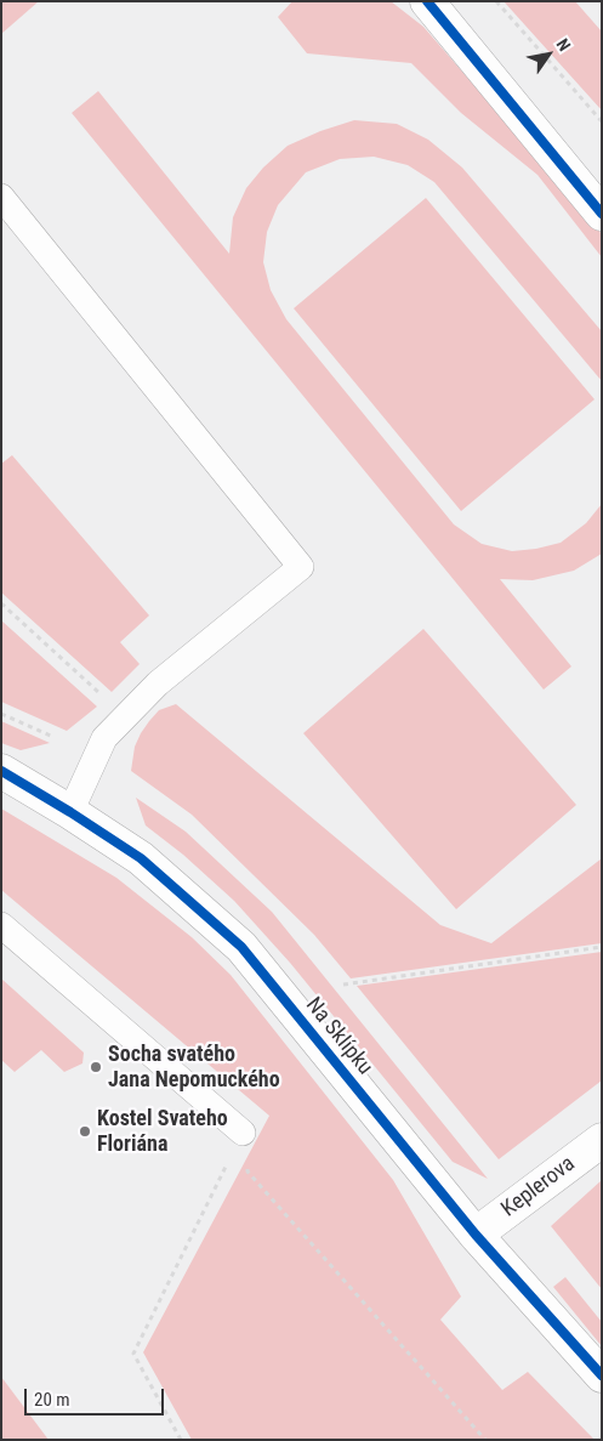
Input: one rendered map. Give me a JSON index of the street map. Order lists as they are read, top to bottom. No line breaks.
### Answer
{"streets":{"street":["Na Sklípku","Keplerova"]},"crossings":[["Na Sklípku","Keplerova"]],"places":["Socha svatého Jana Nepomuckého","Kostel Svateho Floriána"],"scale_bar":"20 m","north":"top right"}
